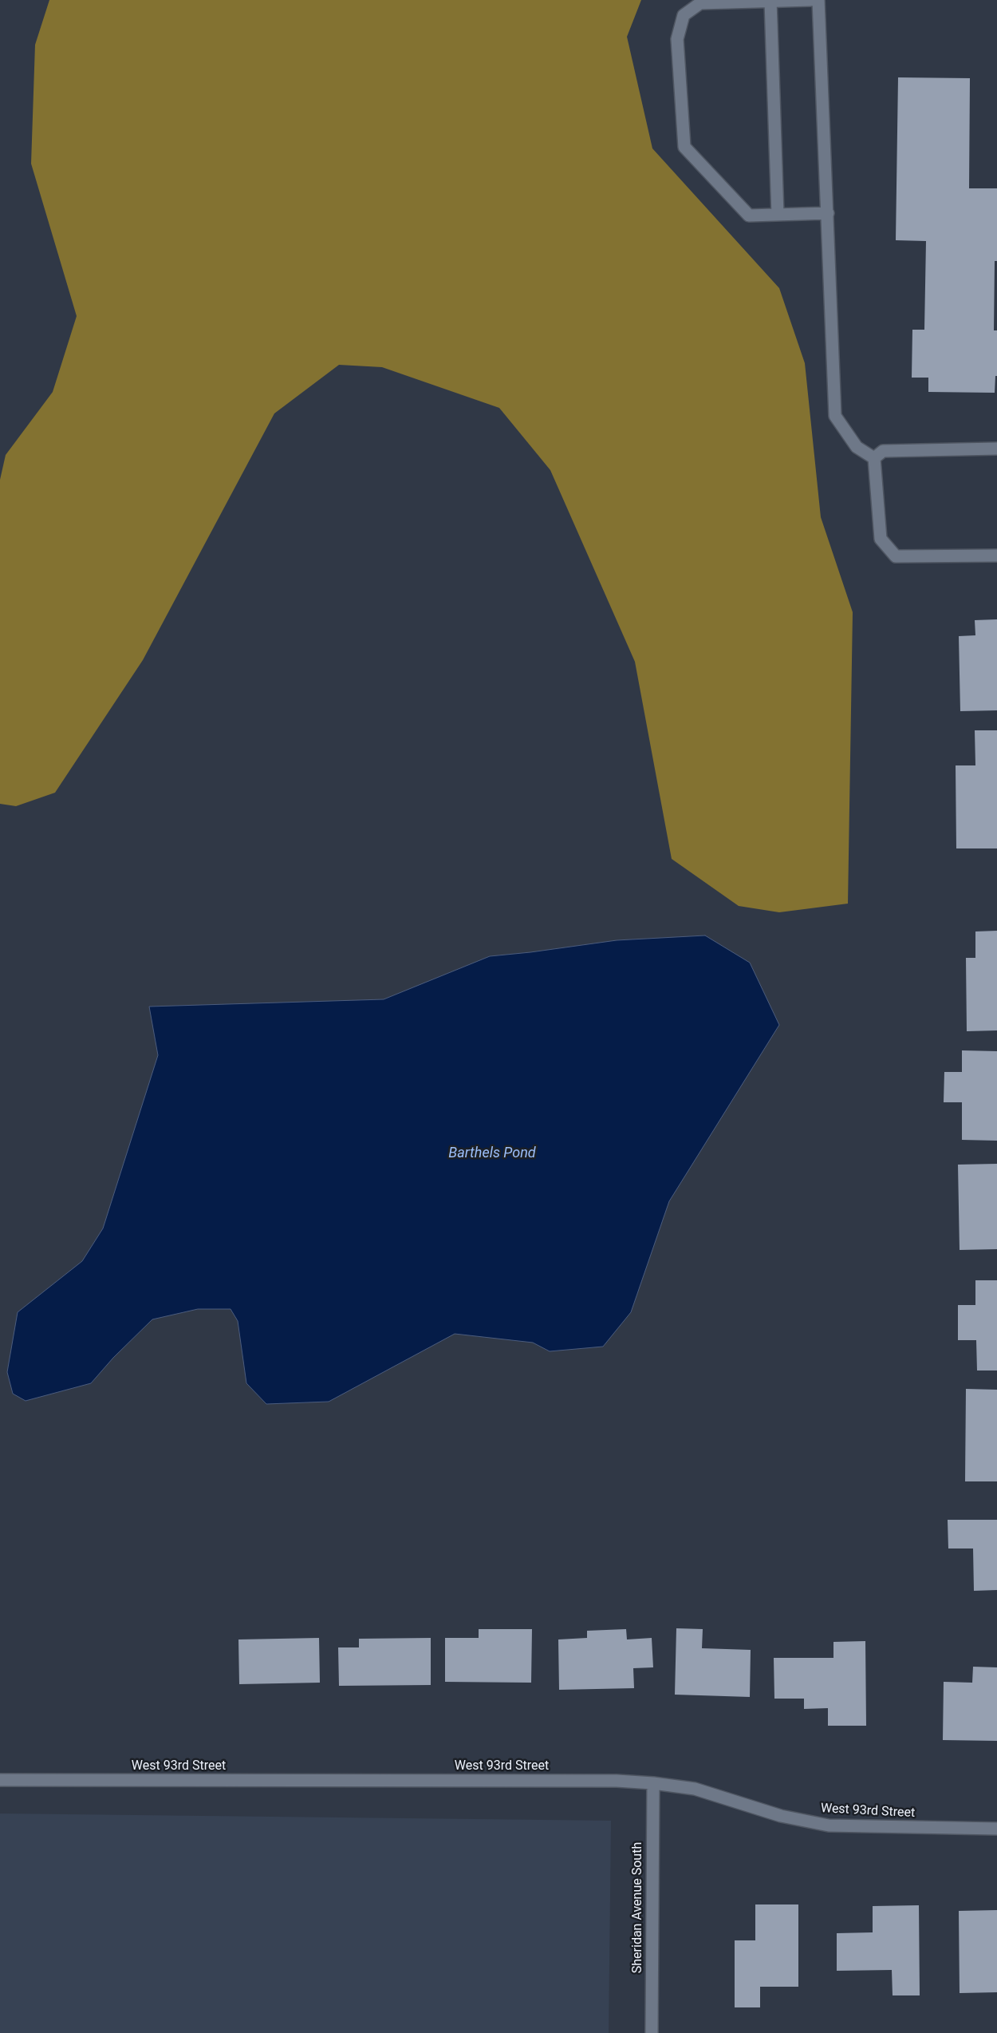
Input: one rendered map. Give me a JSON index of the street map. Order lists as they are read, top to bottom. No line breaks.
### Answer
{"streets":{"street":["West 93rd Street","Sheridan Avenue South"]},"crossings":[["West 93rd Street","Sheridan Avenue South"]],"water":["Barthels Pond"]}
